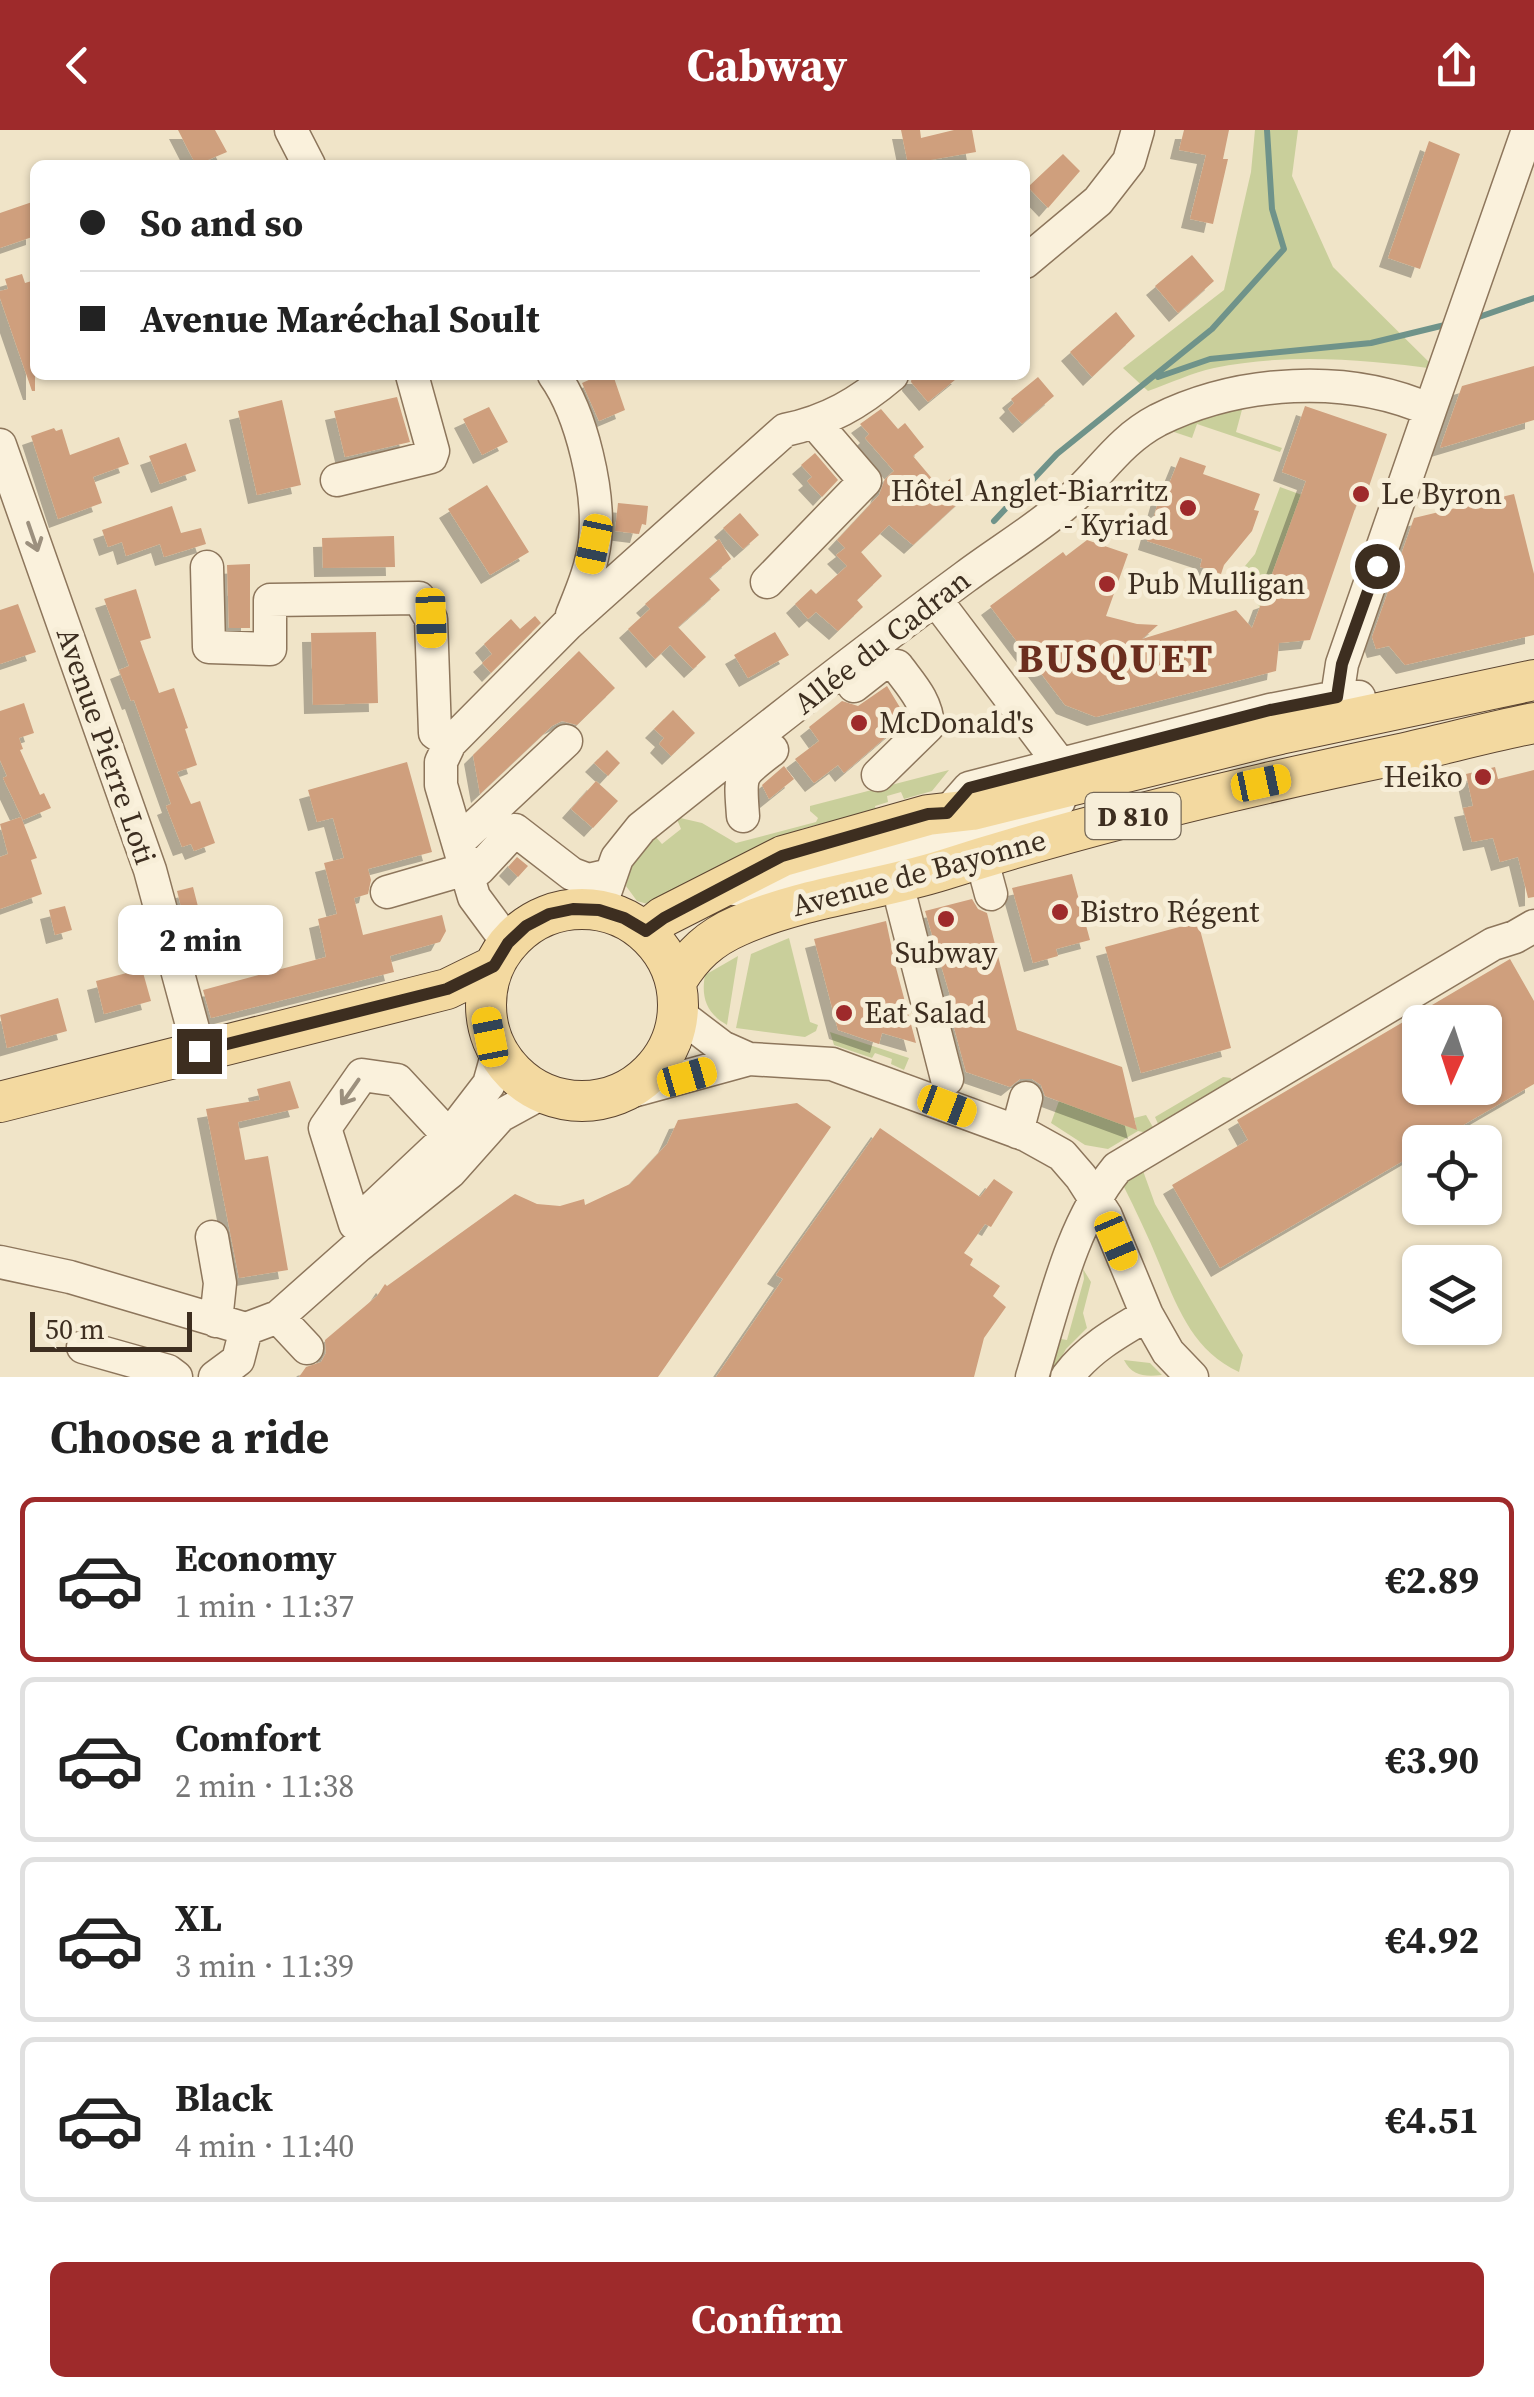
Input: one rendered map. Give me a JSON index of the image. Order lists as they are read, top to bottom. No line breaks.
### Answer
{"streets":{"main road":["D 810","Avenue de Bayonne"],"street":["Allée du Cadran","Avenue Pierre Loti"]},"crossings":[["Allée du Cadran","Avenue de Bayonne"]],"one_way":["Avenue Pierre Loti"],"districts":["BUSQUET"],"places":["Le Byron","Hôtel Anglet-Biarritz - Kyriad","Pub Mulligan","McDonald's","Heiko","Bistro Régent","Subway","Eat Salad"],"scale_bar":"50 m","north":"bottom","page":{"header":"Cabway","banner":["So and so","Avenue Maréchal Soult"],"bubble":"2 min","scale":"50 m","heading":"Choose a ride","list":[{"name":"Economy","note":"1 min · 11:37","value":"€2.89"},{"name":"Comfort","note":"2 min · 11:38","value":"€3.90"},{"name":"XL","note":"3 min · 11:39","value":"€4.92"},{"name":"Black","note":"4 min · 11:40","value":"€4.51"}],"buttons":"Confirm"}}
